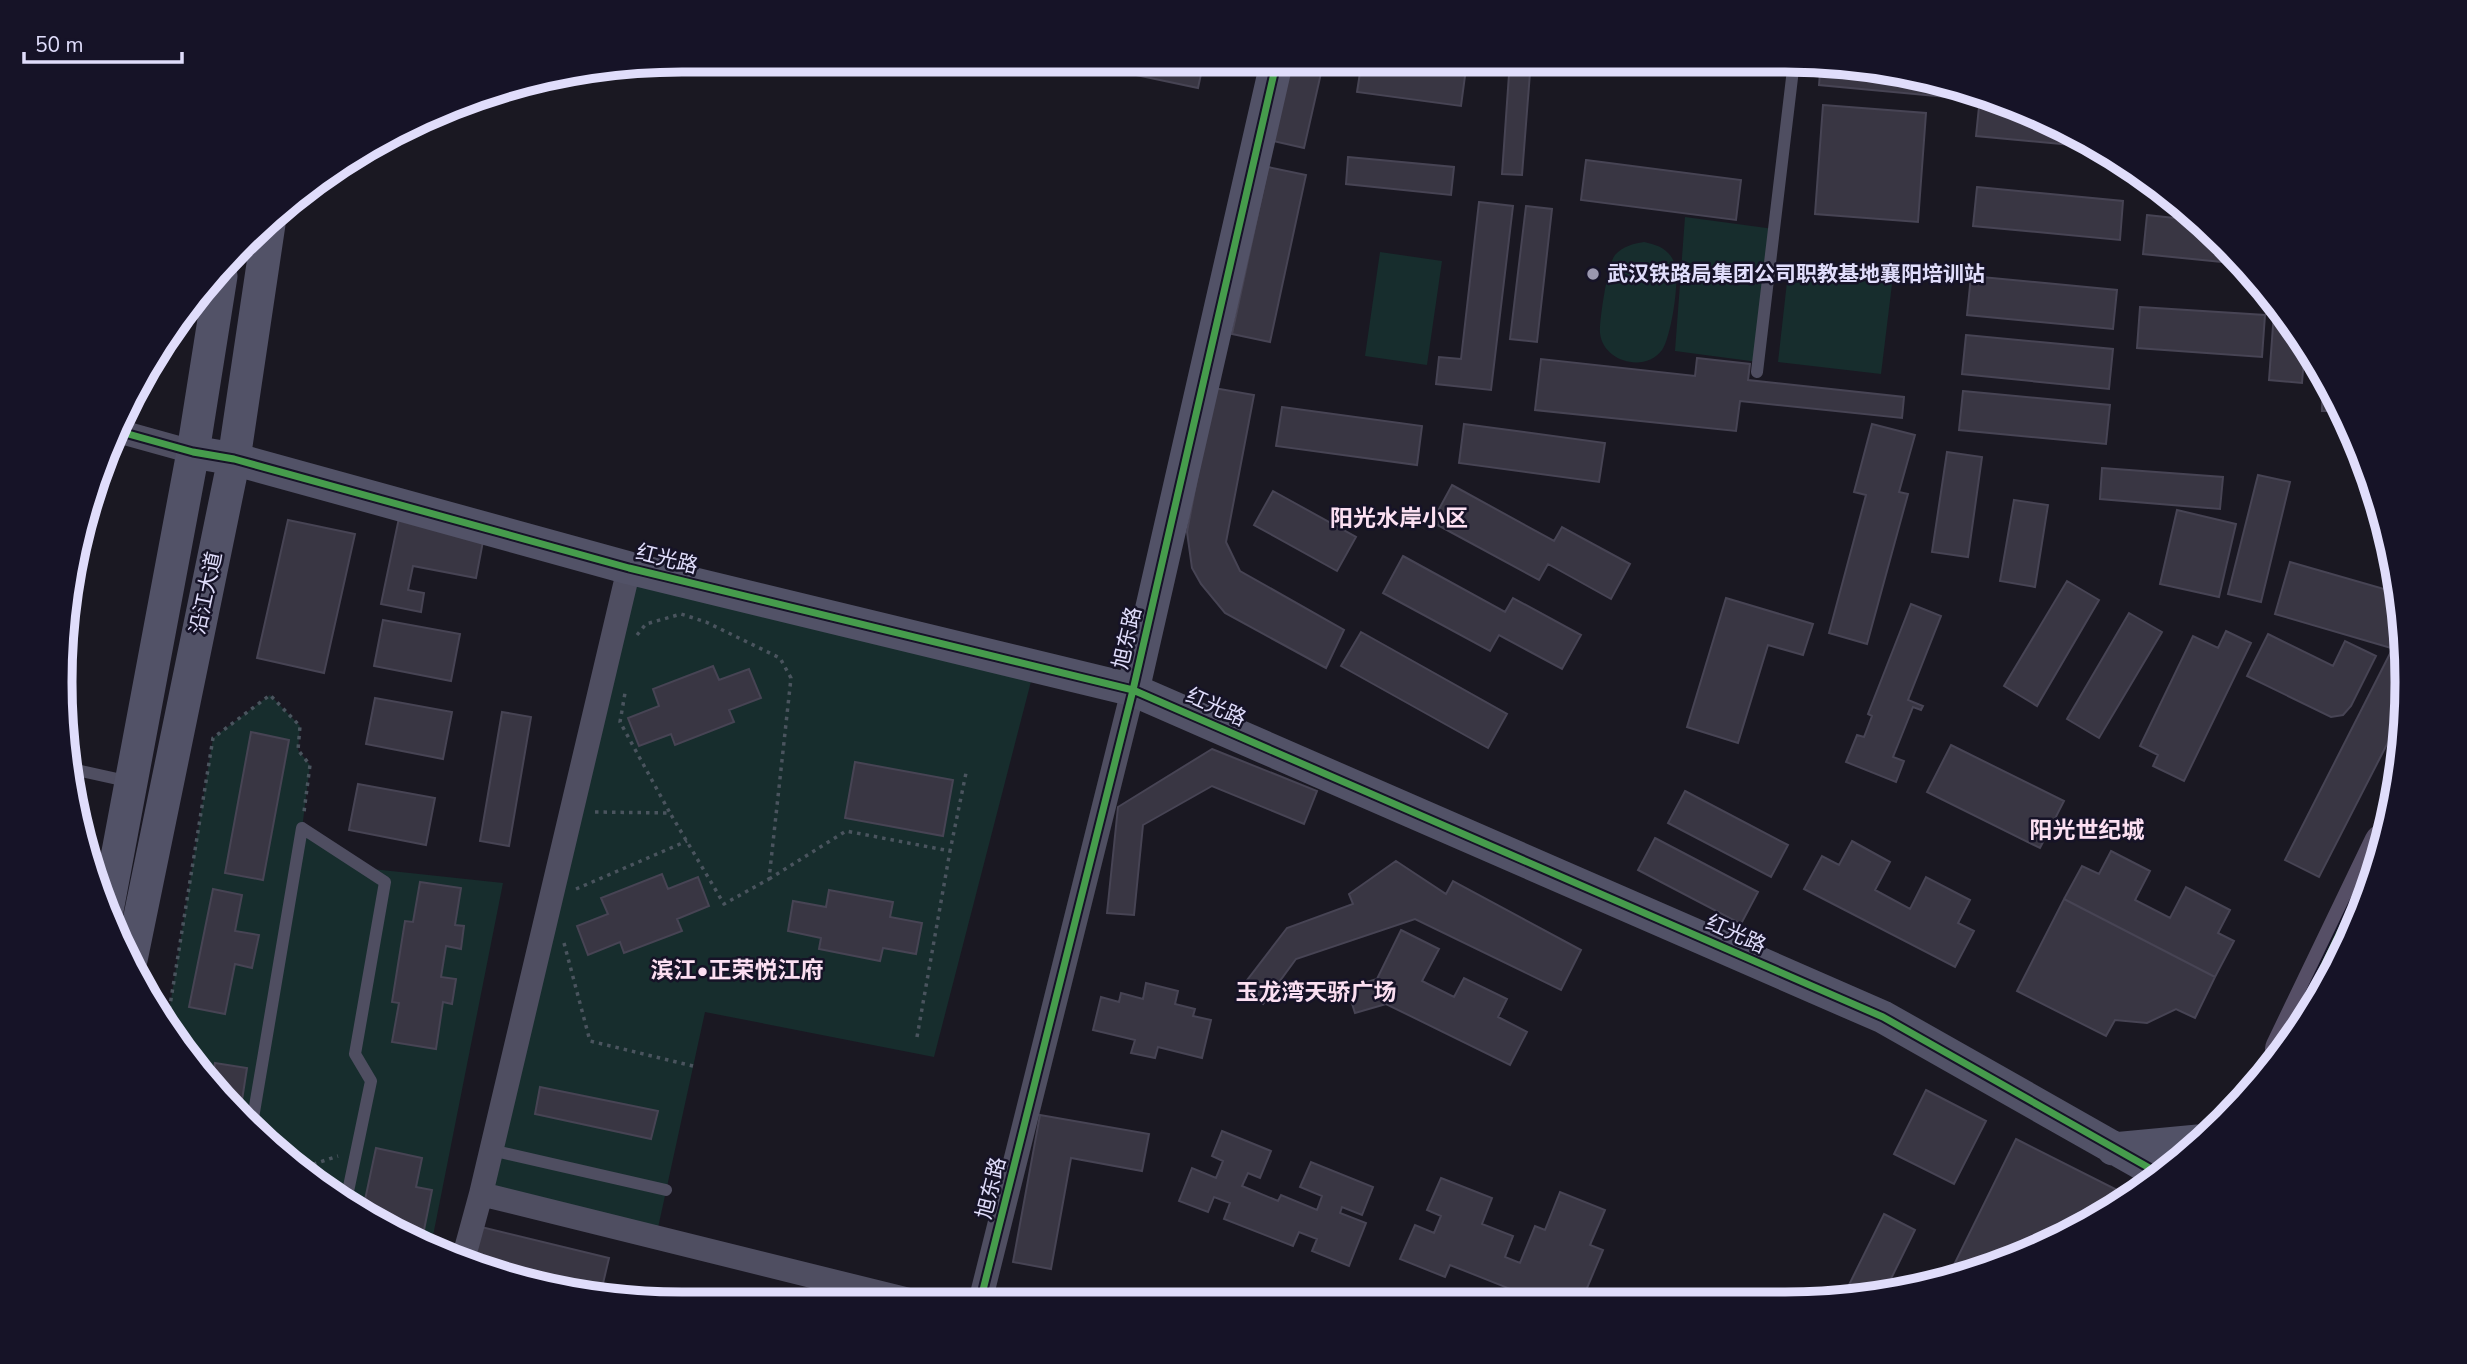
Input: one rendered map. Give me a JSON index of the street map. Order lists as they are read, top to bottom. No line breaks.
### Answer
{"streets":{"street":["红光路","沿江大道","旭东路"]},"crossings":[["红光路","沿江大道"],["红光路","旭东路"]],"districts":["阳光水岸小区","阳光世纪城","滨江•正荣悦江府","玉龙湾天骄广场"],"places":["武汉铁路局集团公司职教基地襄阳培训站"],"scale_bar":"50 m"}
